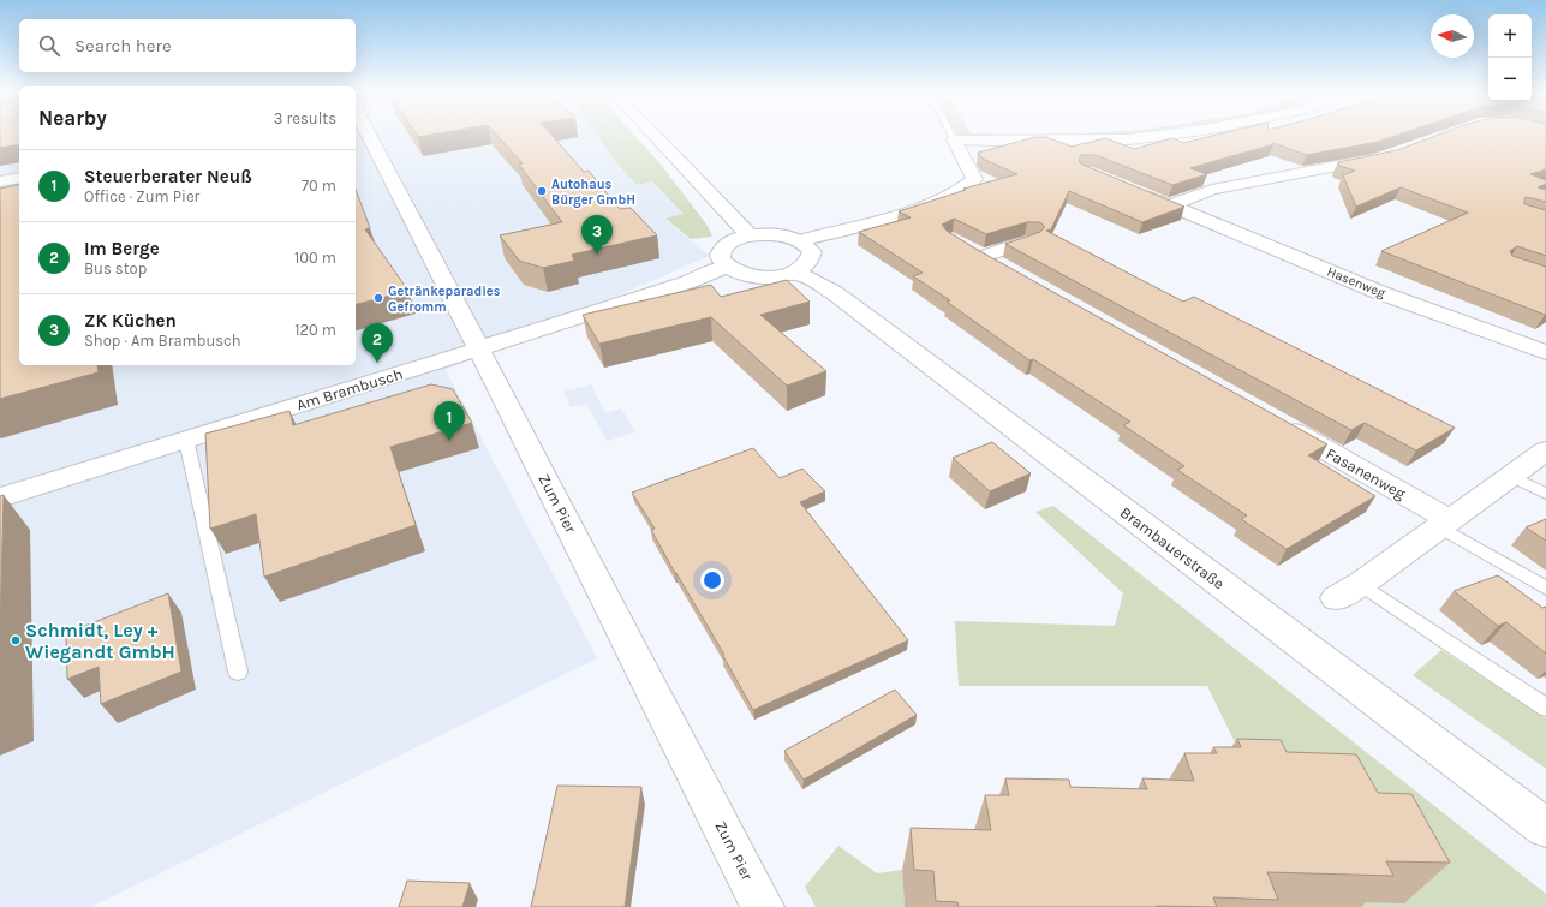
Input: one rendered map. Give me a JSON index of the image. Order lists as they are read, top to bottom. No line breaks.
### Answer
{"streets":{"street":["Hasenweg","Am Brambusch","Fasanenweg","Zum Pier","Brambauerstraße"]},"crossings":[["Am Brambusch","Zum Pier"]],"places":["Autohaus Bürger GmbH","Getränkeparadies Gefromm","Schmidt, Ley + Wiegandt GmbH"],"north":"left","page":{"map_buttons":["+","−"],"search":"Search here","heading":["Nearby","3 results"],"list":[{"mark":"1","name":"Steuerberater Neuß","note":"Office · Zum Pier","value":"70 m"},{"mark":"2","name":"Im Berge","note":"Bus stop","value":"100 m"},{"mark":"3","name":"ZK Küchen","note":"Shop · Am Brambusch","value":"120 m"}],"pins":["3","2","1"]}}
